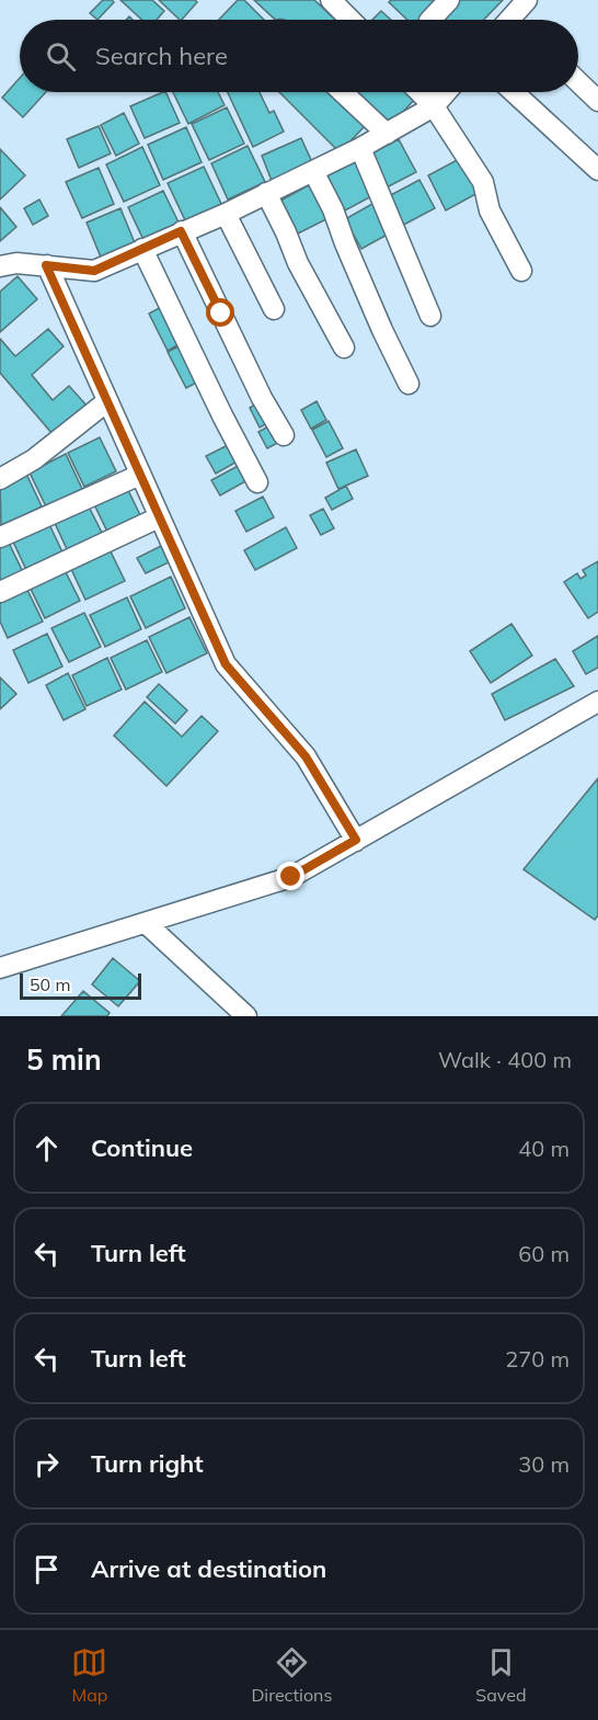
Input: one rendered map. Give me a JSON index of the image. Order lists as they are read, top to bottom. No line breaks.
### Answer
{"scale_bar":"50 m","page":{"search":"Search here","scale":"50 m","heading":["5 min","Walk · 400 m"],"list":[["Continue","40 m"],["Turn left","60 m"],["Turn left","270 m"],["Turn right","30 m"],"Arrive at destination"],"nav":["Map","Directions","Saved"]}}
